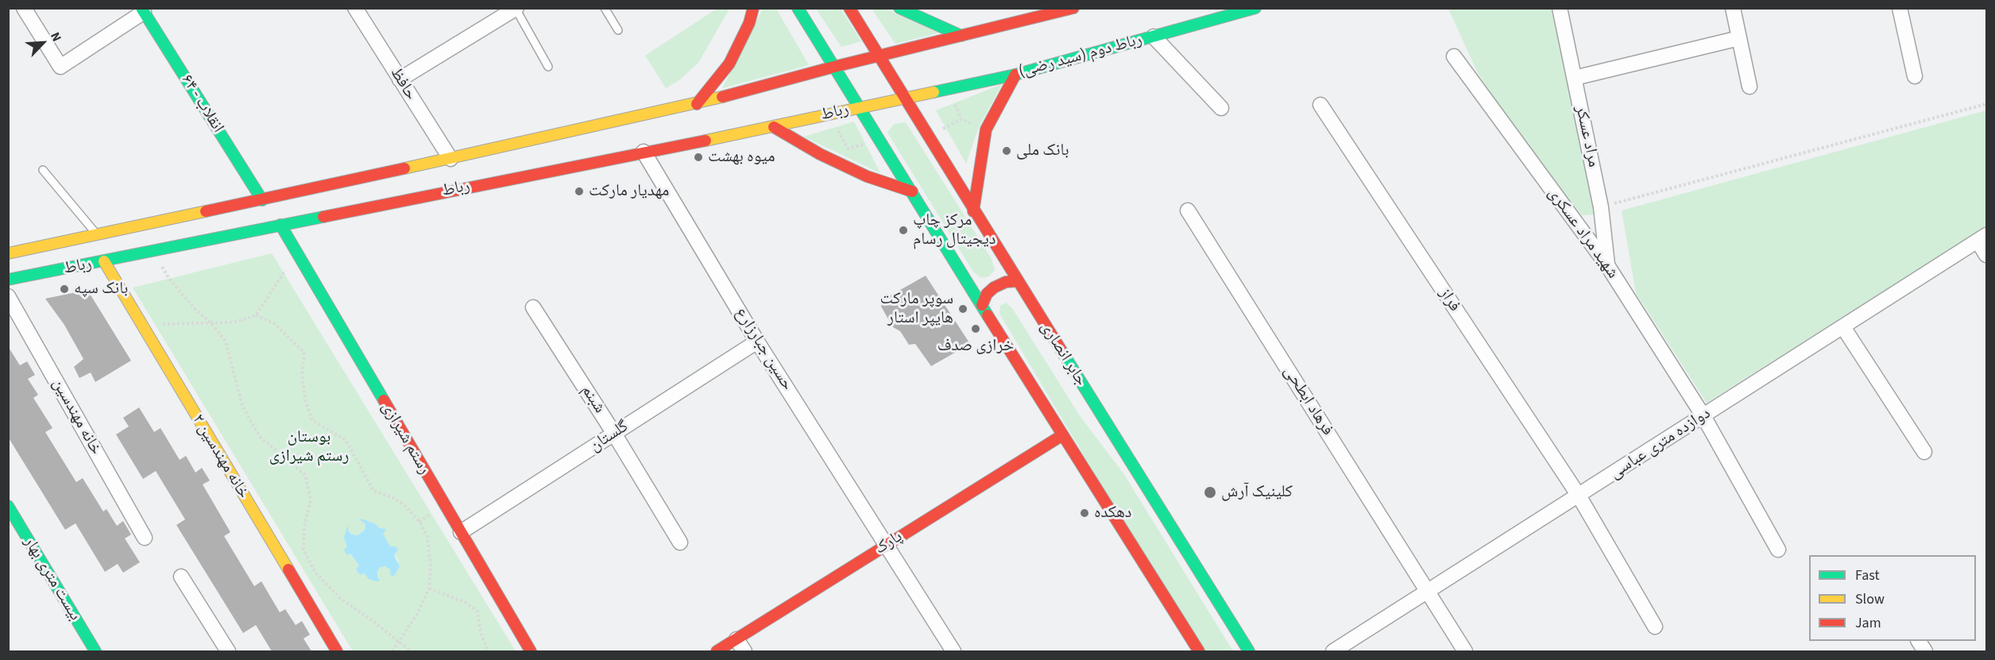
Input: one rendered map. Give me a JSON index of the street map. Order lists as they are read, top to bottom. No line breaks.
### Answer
{"streets":{"main road":["رباط دوم (سید رضی)","انقلاب - ۶۴","رباط","جابر انصاری","رستم شیرازی","خانه مهندسین ۲","پارک","بیست متری بهار"],"street":["حافظ","مراد عسکر","شهید مراد عسکری","فراز","حسین جبارزارع","شبنم","فرهاد ابطحی","خانه مهندسین","گلستان","دوازده متری عباسی"]},"crossings":[["رباط دوم (سید رضی)","رباط"],["رباط دوم (سید رضی)","جابر انصاری"],["حافظ","رباط"],["انقلاب - ۶۴","رباط"],["رباط","حسین جبارزارع"],["رباط","جابر انصاری"],["رباط","رستم شیرازی"],["رباط","خانه مهندسین ۲"],["مراد عسکر","شهید مراد عسکری"],["شهید مراد عسکری","دوازده متری عباسی"],["فراز","دوازده متری عباسی"],["حسین جبارزارع","گلستان"],["حسین جبارزارع","پارک"],["شبنم","گلستان"],["فرهاد ابطحی","دوازده متری عباسی"],["گلستان","رستم شیرازی"]],"parks":["بوستان رستم شیرازی"],"places":["بانک ملی","میوه بهشت","مهدیار مارکت","مرکز چاپ دیجیتال رسام","بانک سپه","سوپر مارکت هایپر استار","خرازی صدف","کلینیک آرش","دهکده"],"legend":["Fast","Slow","Jam"],"north":"top right"}
